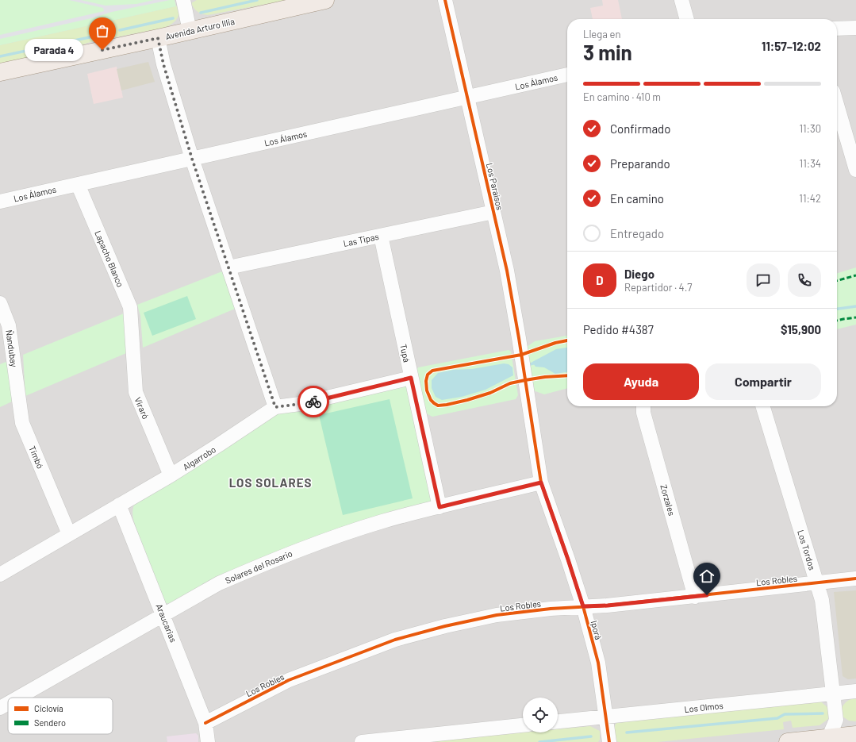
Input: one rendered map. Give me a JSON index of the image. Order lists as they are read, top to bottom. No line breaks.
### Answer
{"streets":{"main road":["Avenida Arturo Illia"],"street":["Los Álamos","Los Paraísos","Las Tipas","Lapacho Blanco","Ñandubay","Tupá","Viraró","Timbó","Algarrobo","Zorzales","Los Tordos","Solares del Rosario","Los Robles","Araucarias","Iporá","Los Olmos"]},"crossings":[["Los Álamos","Los Paraísos"],["Los Álamos","Lapacho Blanco"],["Los Paraísos","Las Tipas"],["Los Paraísos","Iporá"],["Las Tipas","Tupá"],["Lapacho Blanco","Viraró"],["Ñandubay","Timbó"],["Tupá","Algarrobo"],["Tupá","Solares del Rosario"],["Viraró","Algarrobo"],["Timbó","Algarrobo"],["Algarrobo","Araucarias"],["Zorzales","Los Robles"],["Los Tordos","Los Robles"],["Los Tordos","Los Olmos"],["Solares del Rosario","Araucarias"],["Solares del Rosario","Iporá"],["Los Robles","Araucarias"],["Los Robles","Iporá"],["Iporá","Los Olmos"]],"districts":["LOS SOLARES"],"places":["Parada 4"],"legend":["Ciclovía","Sendero"],"page":{"heading":["3 min","Llega en","11:57–12:02"],"panel":["Diego","Repartidor · 4.7","Pedido #4387","$15,900"],"bubble":"Parada 4","bar":"En camino · 410 m","list":[["Confirmado","11:30"],["Preparando","11:34"],["En camino","11:42"],"Entregado"],"round":"D","buttons":["Ayuda","Compartir"]}}
